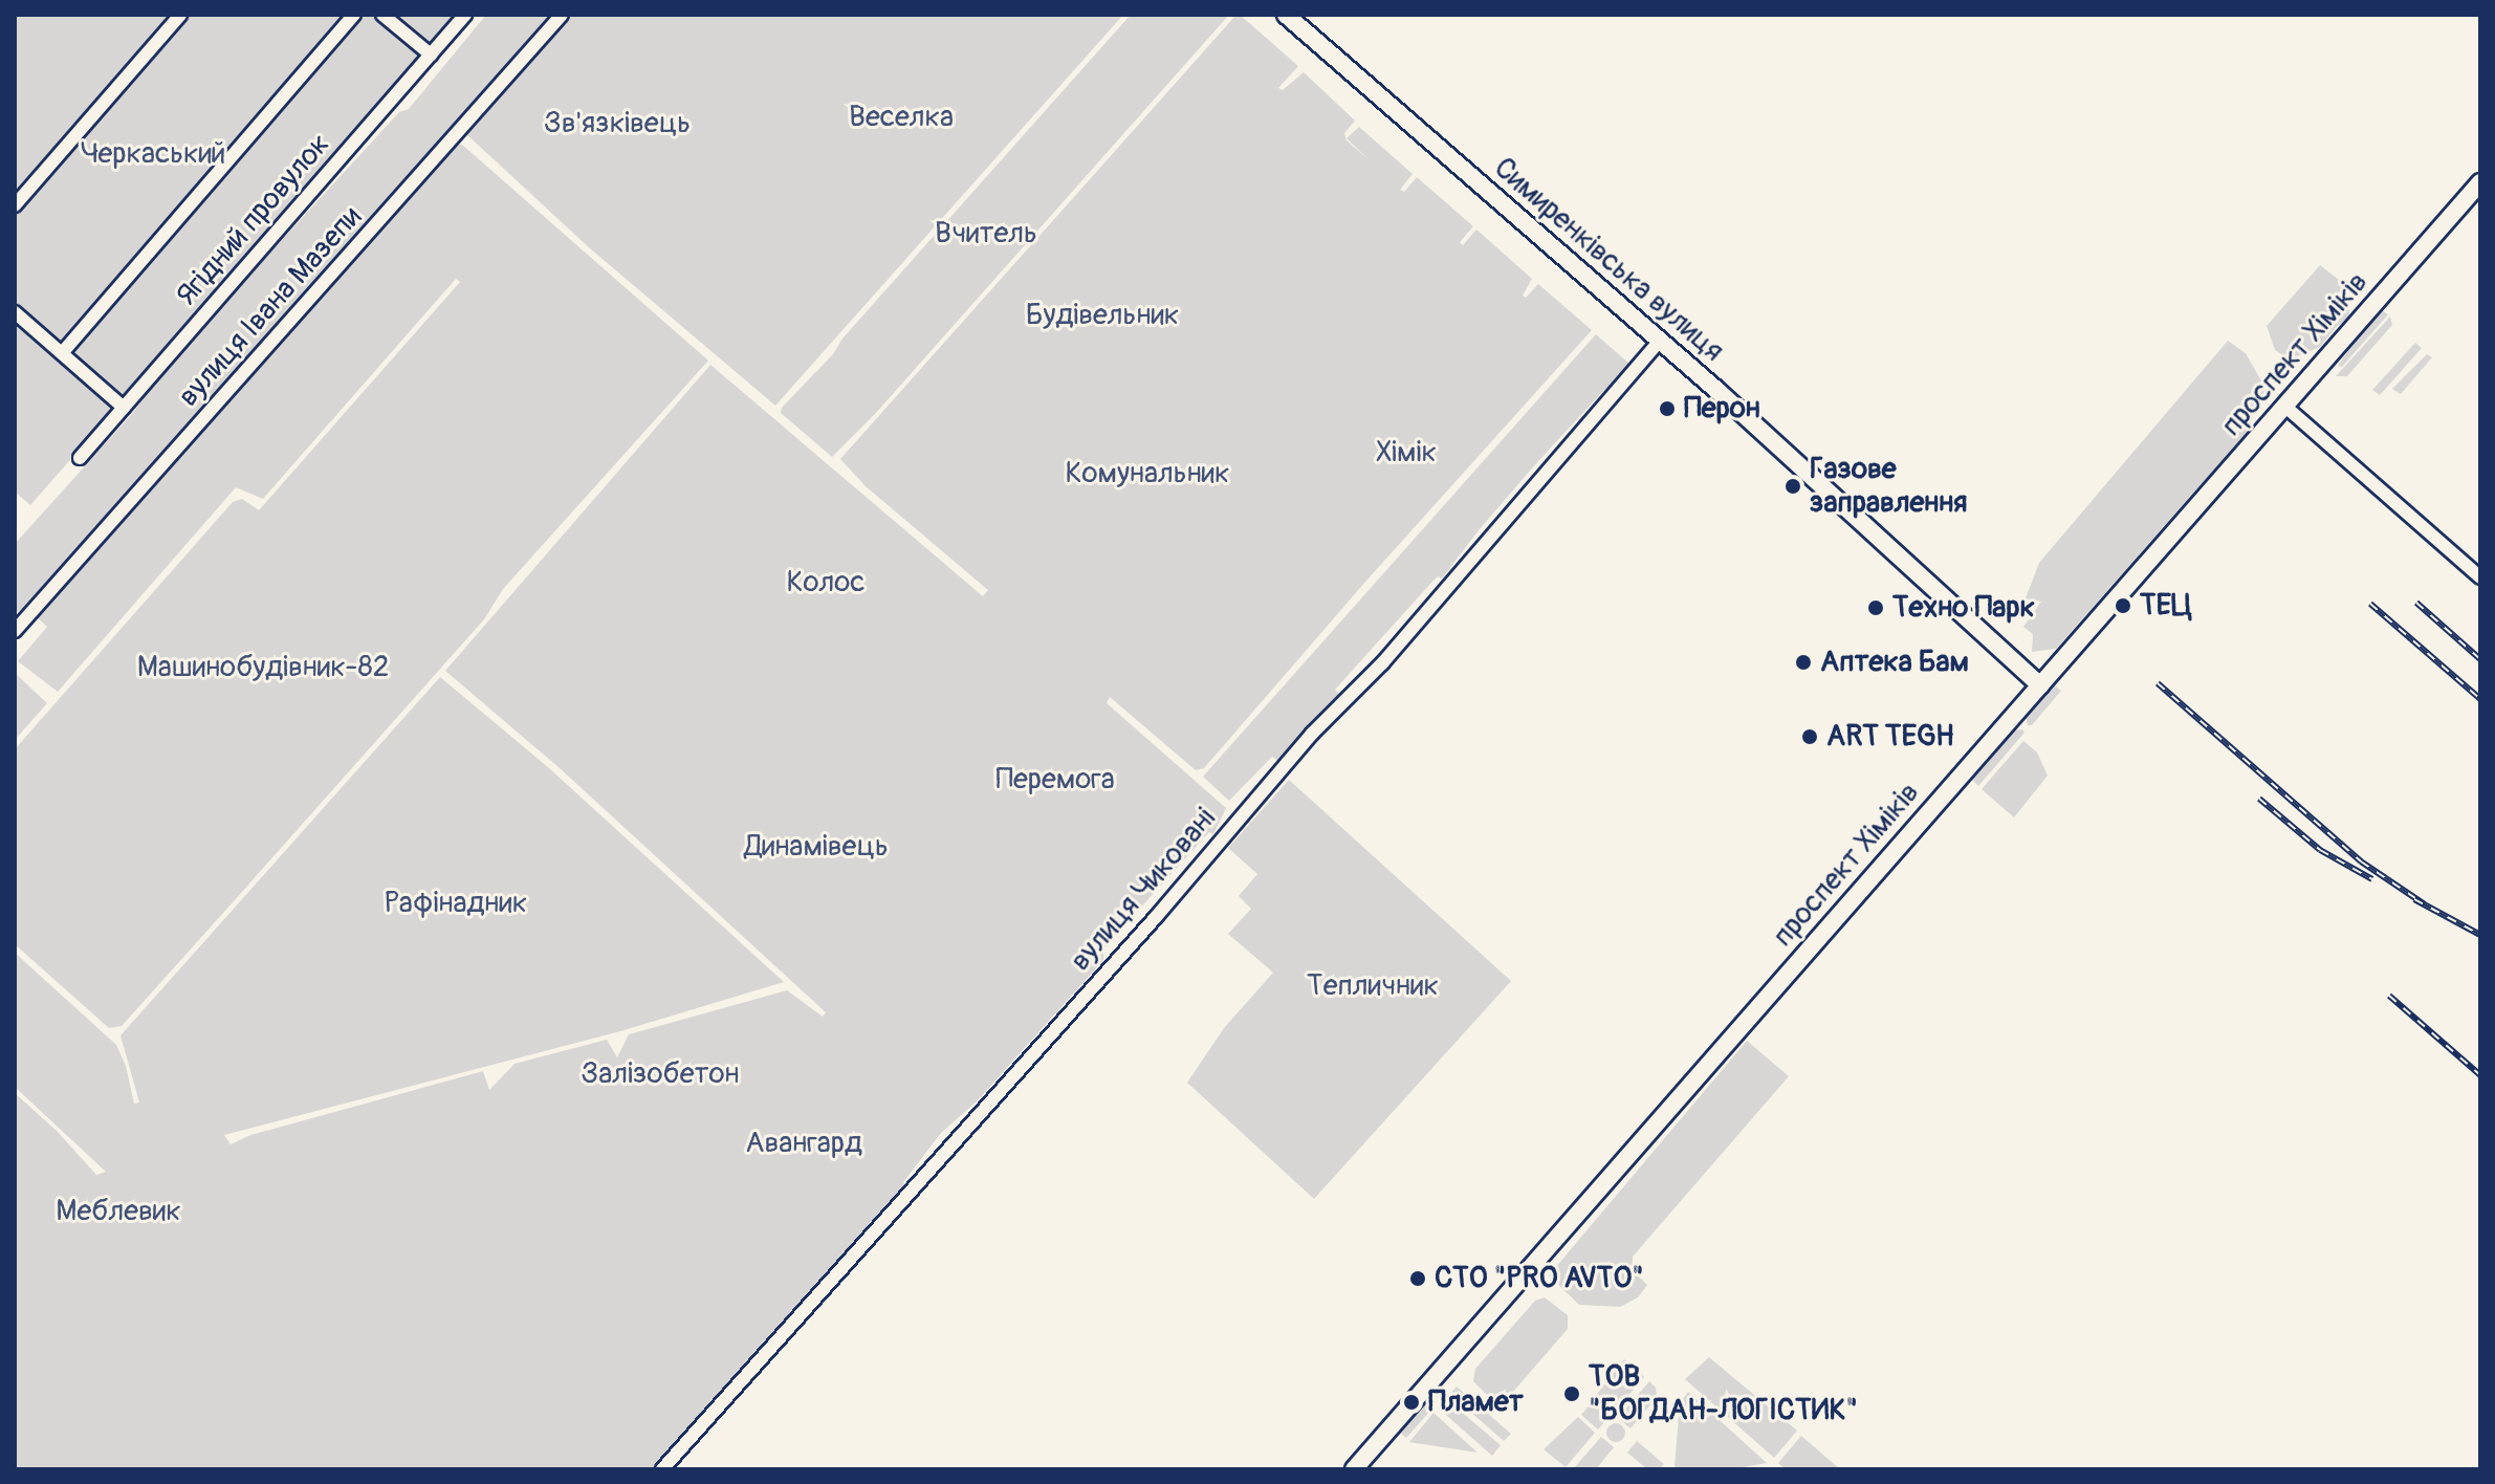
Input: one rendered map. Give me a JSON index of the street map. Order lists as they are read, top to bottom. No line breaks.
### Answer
{"streets":{"main road":["Симиренківська вулиця","проспект Хіміків"],"street":["Ягідний провулок","вулиця Івана Мазепи","вулиця Чиковані"]},"crossings":[["Симиренківська вулиця","проспект Хіміків"],["Симиренківська вулиця","вулиця Чиковані"]],"parks":["Веселка","Зв'язківець","Черкаський","Вчитель","Будівельник","Хімік","Комунальник","Колос","Машинобудівник-82","Перемога","Динамівець","Рафінадник","Тепличник","Залізобетон","Авангард","Меблевик"],"places":["Перон","Газове заправлення","ТЕЦ","Техно Парк","Аптека Бам","ART TEGH","СТО \"PRO AVTO\"","ТОВ \"БОГДАН-ЛОГІСТИК\"","Пламет"]}
